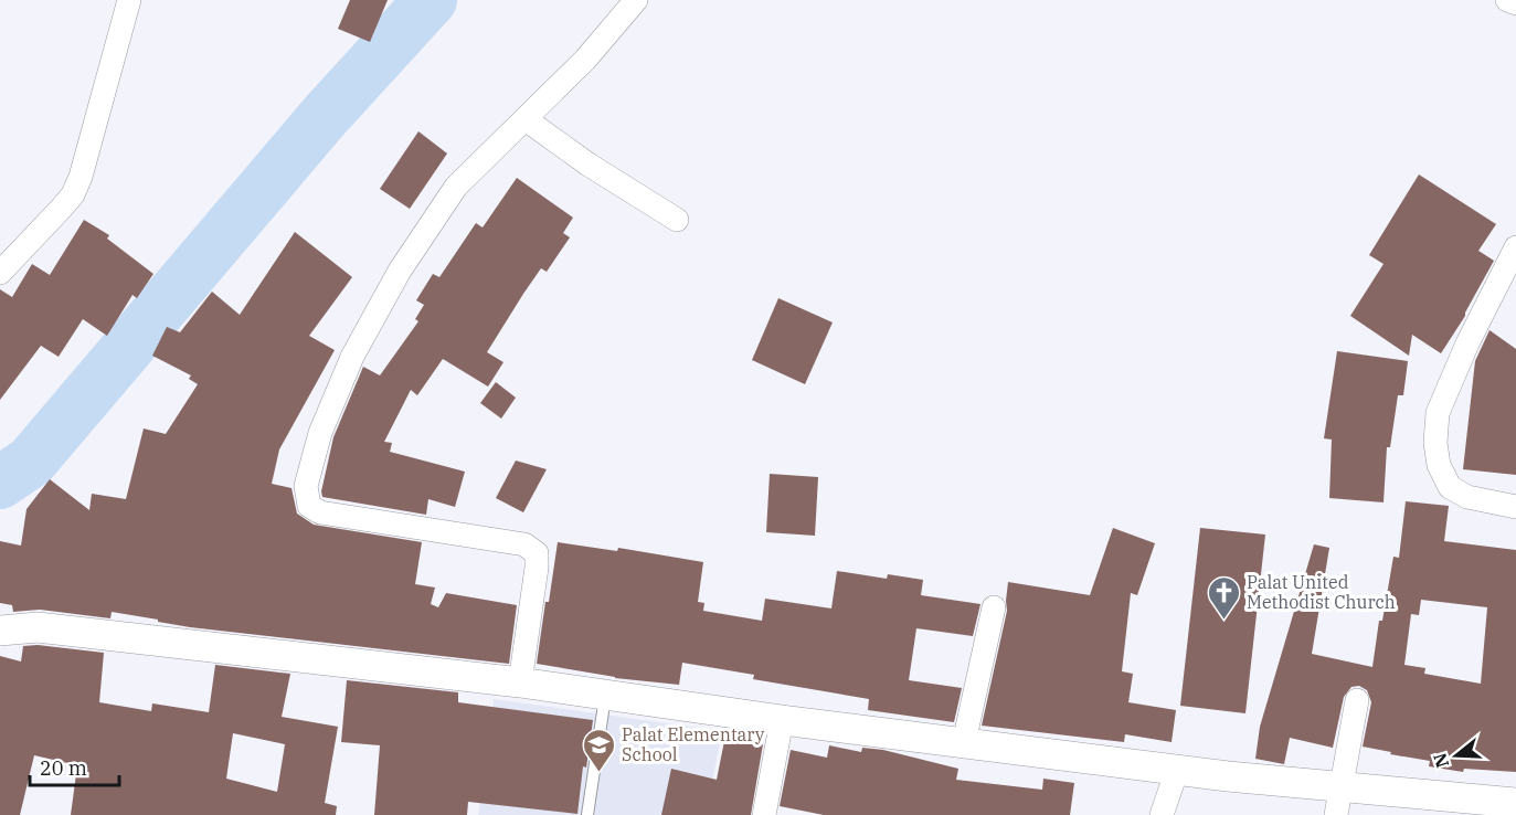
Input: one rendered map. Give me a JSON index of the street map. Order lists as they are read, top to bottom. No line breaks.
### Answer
{"places":{"church":["Palat United Methodist Church"],"school or university":["Palat Elementary School"]},"scale_bar":"20 m","north":"left"}
